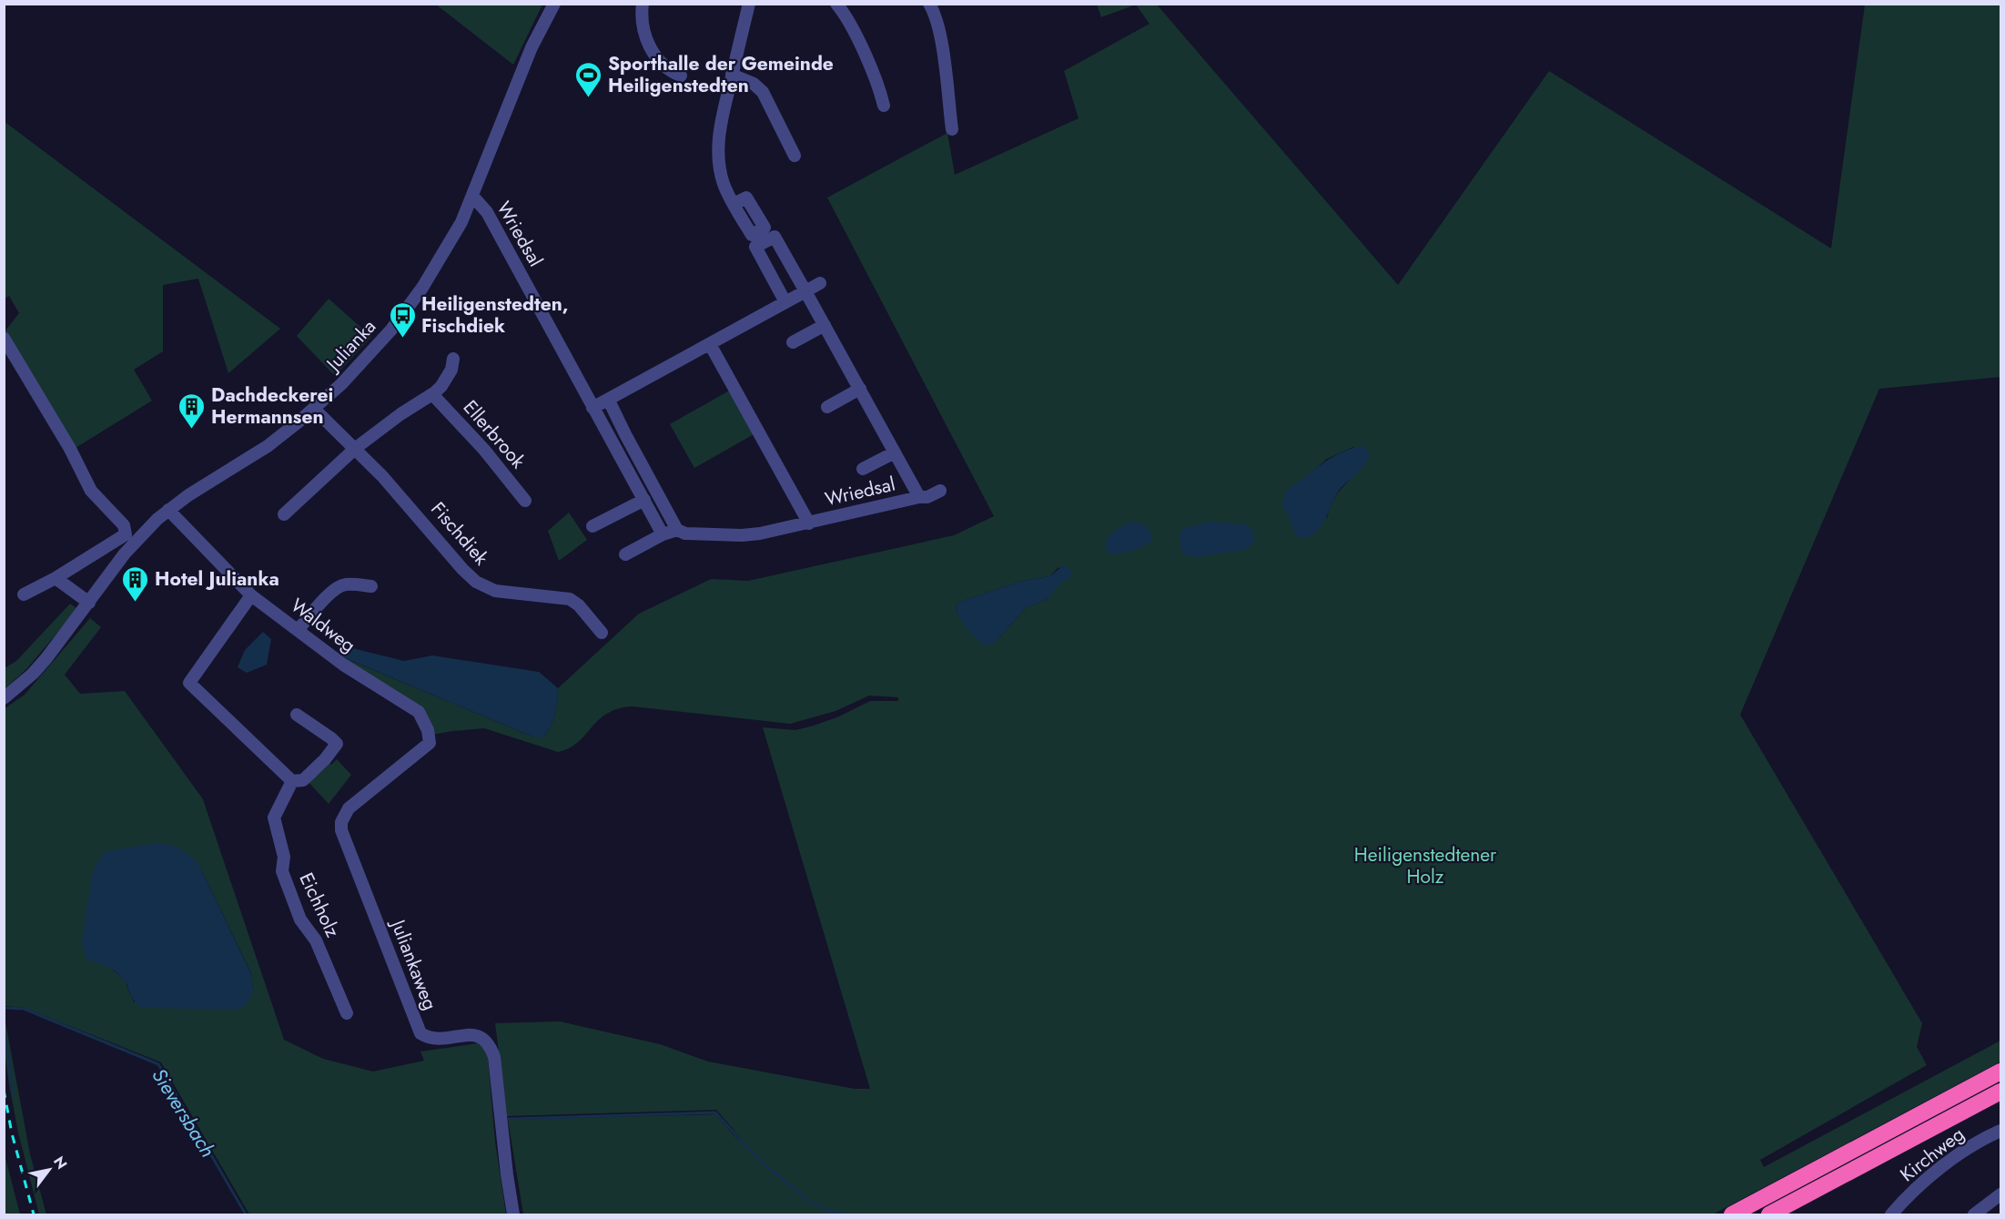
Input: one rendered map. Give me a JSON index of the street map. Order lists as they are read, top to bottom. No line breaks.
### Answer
{"streets":{"street":["Wriedsal","Julianka","Ellerbrook","Fischdiek","Waldweg","Eichholz","Juliankaweg","Kirchweg"]},"crossings":[["Wriedsal","Julianka"],["Julianka","Fischdiek"],["Julianka","Waldweg"],["Waldweg","Juliankaweg"]],"water":["Sieversbach"],"parks":["Heiligenstedtener Holz"],"places":{"sports":["Sporthalle der Gemeinde Heiligenstedten"],"bus stop":["Heiligenstedten, Fischdiek"],"building":["Dachdeckerei Hermannsen","Hotel Julianka"]},"north":"top right"}
